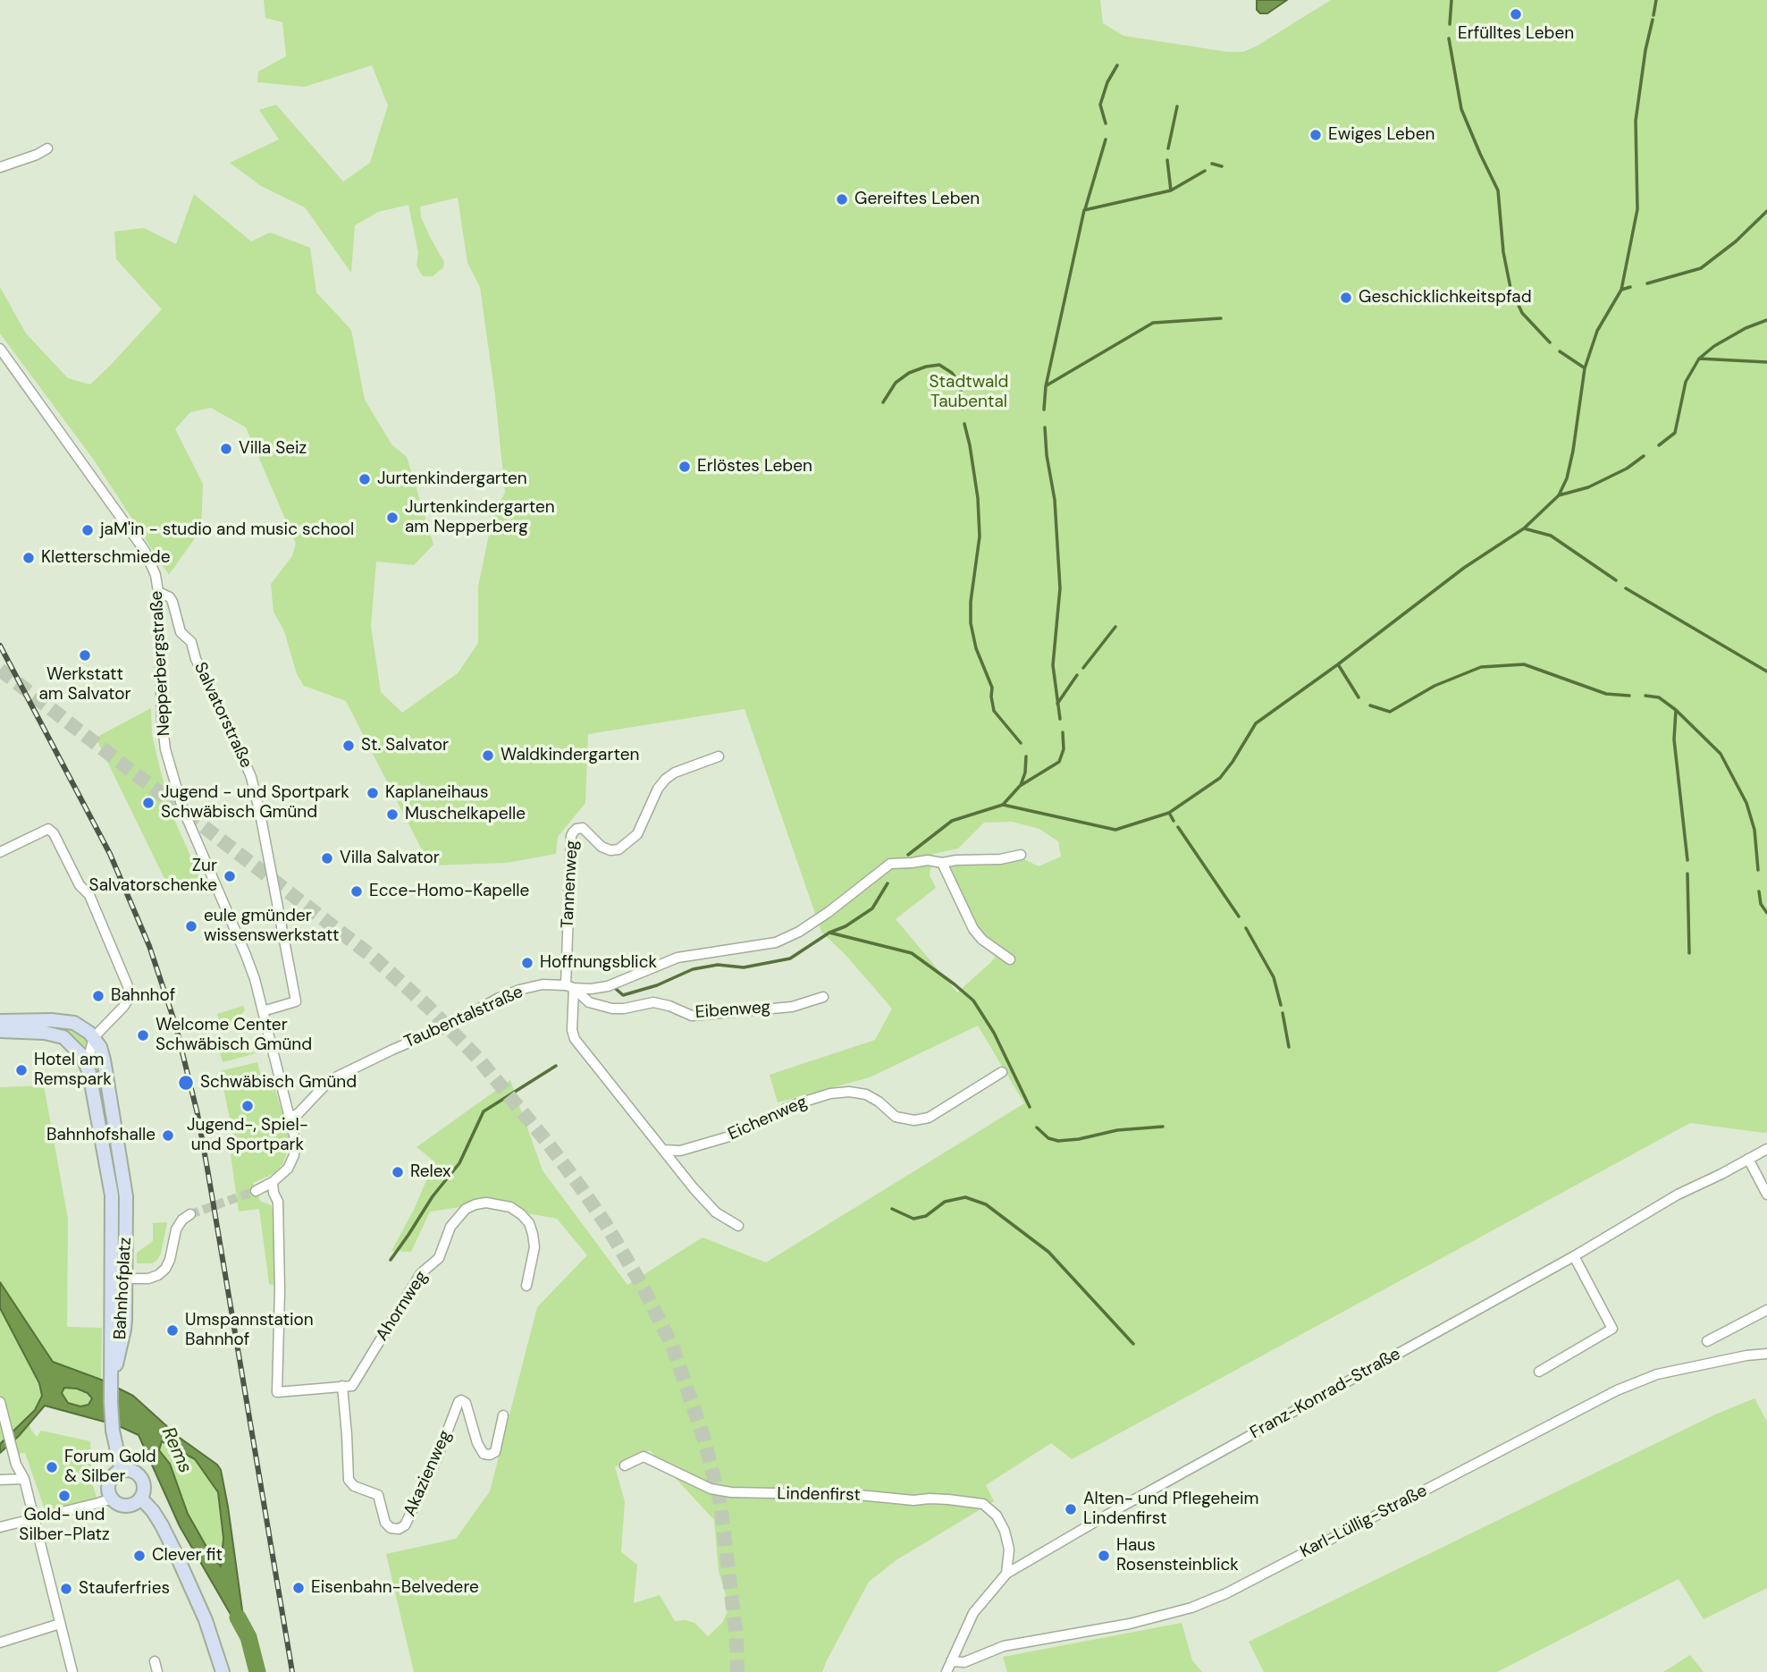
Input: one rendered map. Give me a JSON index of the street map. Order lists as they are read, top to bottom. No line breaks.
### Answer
{"streets":{"main road":["Bahnhofplatz"],"street":["Nepperbergstraße","Salvatorstraße","Tannenweg","Eibenweg","Taubentalstraße","Eichenweg","Ahornweg","Franz-Konrad-Straße","Akazienweg","Lindenfirst","Karl-Lüllig-Straße"]},"crossings":[["Nepperbergstraße","Salvatorstraße"],["Nepperbergstraße","Taubentalstraße"],["Tannenweg","Eibenweg"],["Tannenweg","Taubentalstraße"],["Eibenweg","Taubentalstraße"],["Ahornweg","Akazienweg"],["Franz-Konrad-Straße","Lindenfirst"],["Franz-Konrad-Straße","Karl-Lüllig-Straße"]],"water":["Rems"],"parks":["Stadtwald Taubental"],"places":["Erfülltes Leben","Ewiges Leben","Gereiftes Leben","Geschicklichkeitspfad","Villa Seiz","Erlöstes Leben","Jurtenkindergarten","Jurtenkindergarten am Nepperberg","jaM'in - studio and music school","Kletterschmiede","Werkstatt am Salvator","St. Salvator","Waldkindergarten","Kaplaneihaus","Jugend - und Sportpark Schwäbisch Gmünd","Muschelkapelle","Villa Salvator","Zur Salvatorschenke","Ecce-Homo-Kapelle","eule gmünder wissenswerkstatt","Hoffnungsblick","Bahnhof","Welcome Center Schwäbisch Gmünd","Hotel am Remspark","Schwäbisch Gmünd","Jugend-, Spiel- und Sportpark","Bahnhofshalle","Relex","Umspannstation Bahnhof","Forum Gold & Silber","Gold- und Silber-Platz","Alten- und Pflegeheim Lindenfirst","Clever fit","Haus Rosensteinblick","Eisenbahn-Belvedere","Stauferfries"]}
